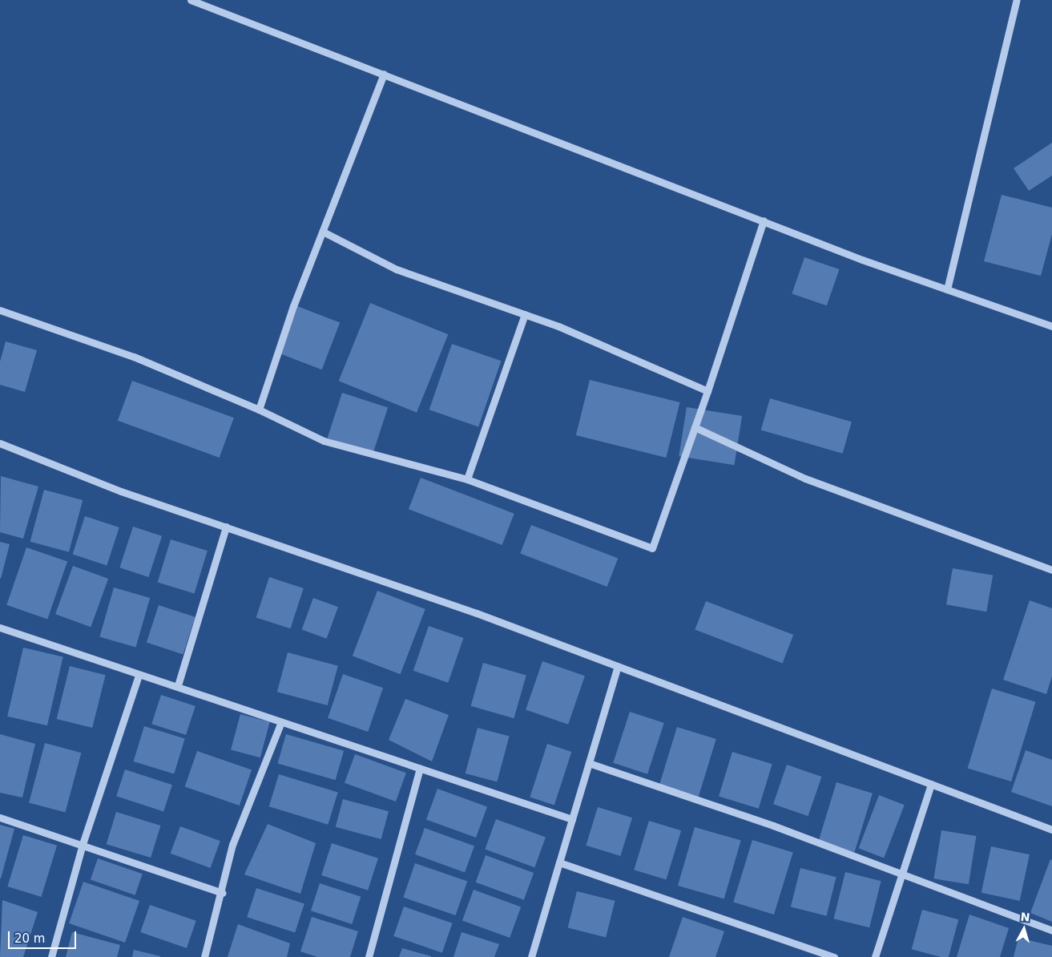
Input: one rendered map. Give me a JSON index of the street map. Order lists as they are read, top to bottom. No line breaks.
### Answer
{"scale_bar":"20 m","north":"top"}
